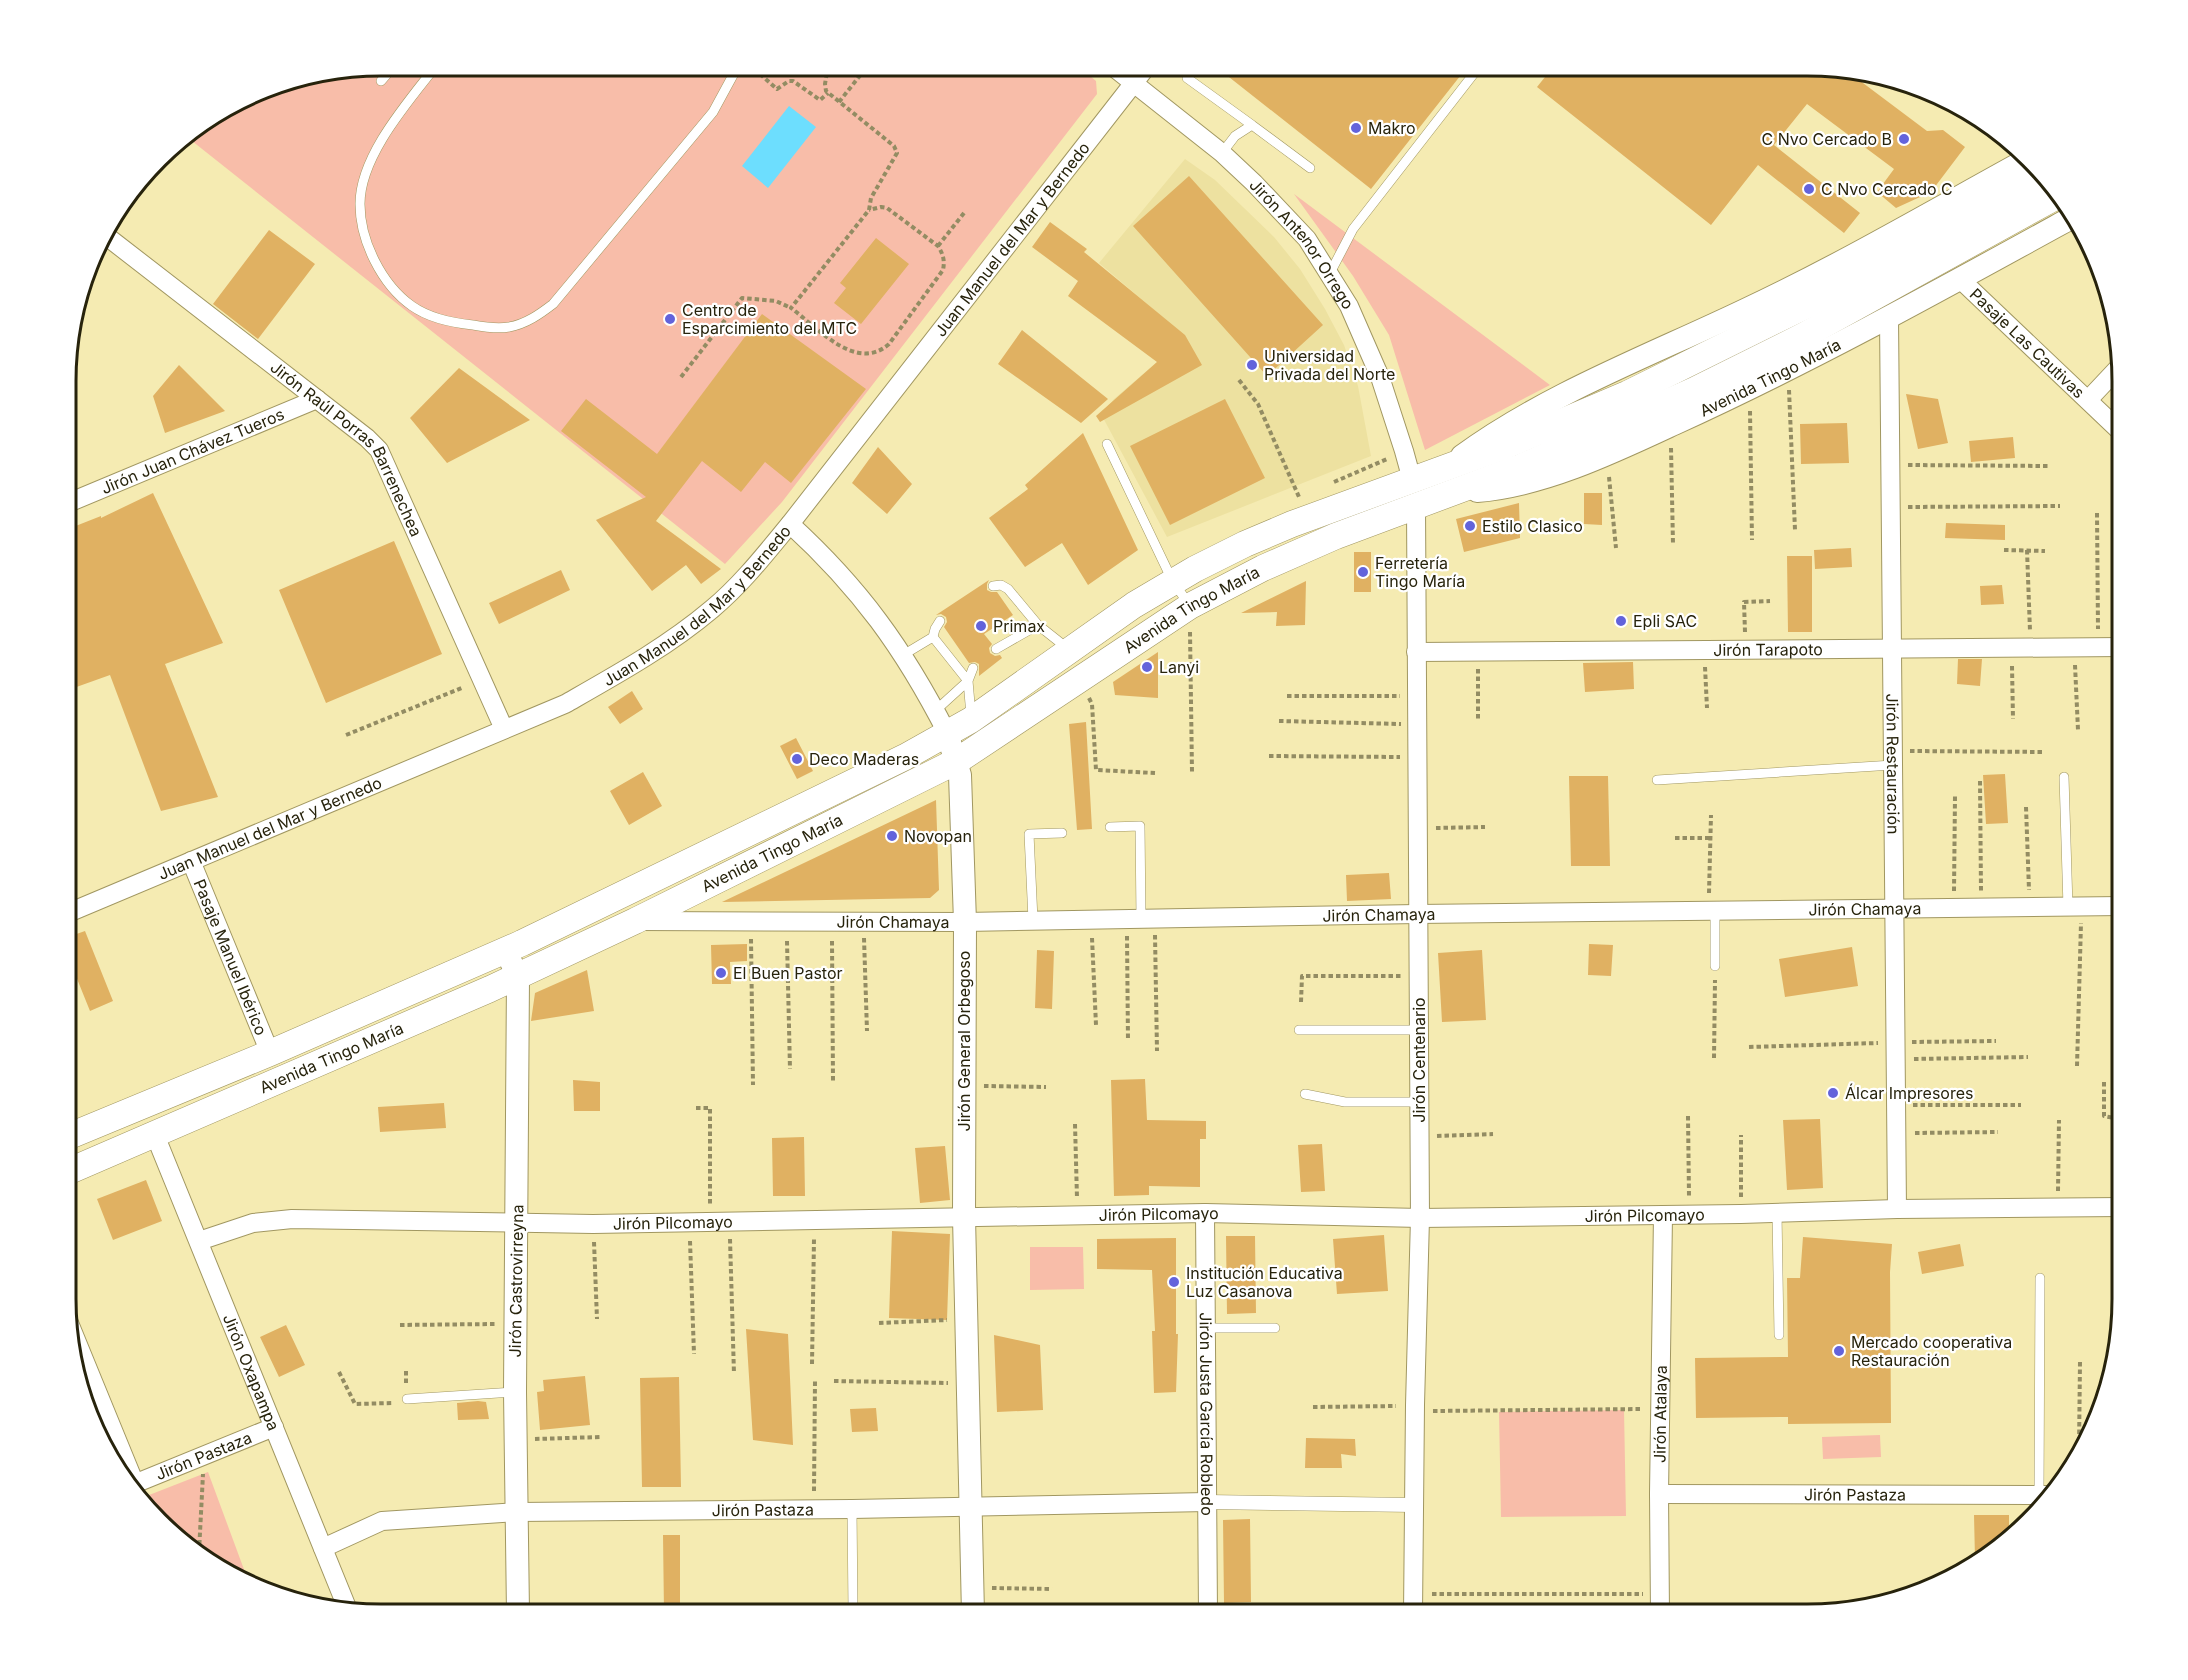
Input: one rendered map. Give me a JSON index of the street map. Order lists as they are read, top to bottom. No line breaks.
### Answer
{"streets":{"main road":["Avenida Tingo María"],"street":["Juan Manuel del Mar y Bernedo","Jirón Antenor Orrego","Pasaje Las Cautivas","Jirón Juan Chávez Tueros","Jirón Raúl Porras Barrenechea","Jirón Tarapoto","Jirón Restauración","Jirón Chamaya","Pasaje Manuel Ibérico","Jirón General Orbegoso","Jirón Centenario","Jirón Pilcomayo","Jirón Castrovirreyna","Jirón Oxapampa","Jirón Justa García Robledo","Jirón Atalaya","Jirón Pastaza"]},"crossings":[["Juan Manuel del Mar y Bernedo","Jirón Antenor Orrego"],["Juan Manuel del Mar y Bernedo","Jirón Raúl Porras Barrenechea"],["Juan Manuel del Mar y Bernedo","Pasaje Manuel Ibérico"],["Juan Manuel del Mar y Bernedo","Jirón General Orbegoso"],["Jirón Antenor Orrego","Avenida Tingo María"],["Pasaje Las Cautivas","Avenida Tingo María"],["Avenida Tingo María","Jirón Restauración"],["Avenida Tingo María","Jirón Chamaya"],["Avenida Tingo María","Pasaje Manuel Ibérico"],["Avenida Tingo María","Jirón General Orbegoso"],["Avenida Tingo María","Jirón Centenario"],["Avenida Tingo María","Jirón Castrovirreyna"],["Avenida Tingo María","Jirón Oxapampa"],["Jirón Juan Chávez Tueros","Jirón Raúl Porras Barrenechea"],["Jirón Tarapoto","Jirón Restauración"],["Jirón Tarapoto","Jirón Centenario"],["Jirón Restauración","Jirón Chamaya"],["Jirón Restauración","Jirón Pilcomayo"],["Jirón Chamaya","Jirón General Orbegoso"],["Jirón Chamaya","Jirón Centenario"],["Jirón General Orbegoso","Jirón Pilcomayo"],["Jirón General Orbegoso","Jirón Pastaza"],["Jirón Centenario","Jirón Pilcomayo"],["Jirón Pilcomayo","Jirón Castrovirreyna"],["Jirón Pilcomayo","Jirón Oxapampa"],["Jirón Pilcomayo","Jirón Justa García Robledo"],["Jirón Pilcomayo","Jirón Atalaya"],["Jirón Castrovirreyna","Jirón Pastaza"],["Jirón Oxapampa","Jirón Pastaza"],["Jirón Justa García Robledo","Jirón Pastaza"],["Jirón Atalaya","Jirón Pastaza"]],"places":["Makro","C Nvo Cercado B","C Nvo Cercado C","Centro de Esparcimiento del MTC","Universidad Privada del Norte","Estilo Clasico","Ferretería Tingo María","Epli SAC","Primax","Lanyi","Deco Maderas","Novopan","El Buen Pastor","Álcar Impresores","Institución Educativa Luz Casanova","Mercado cooperativa Restauración"]}
